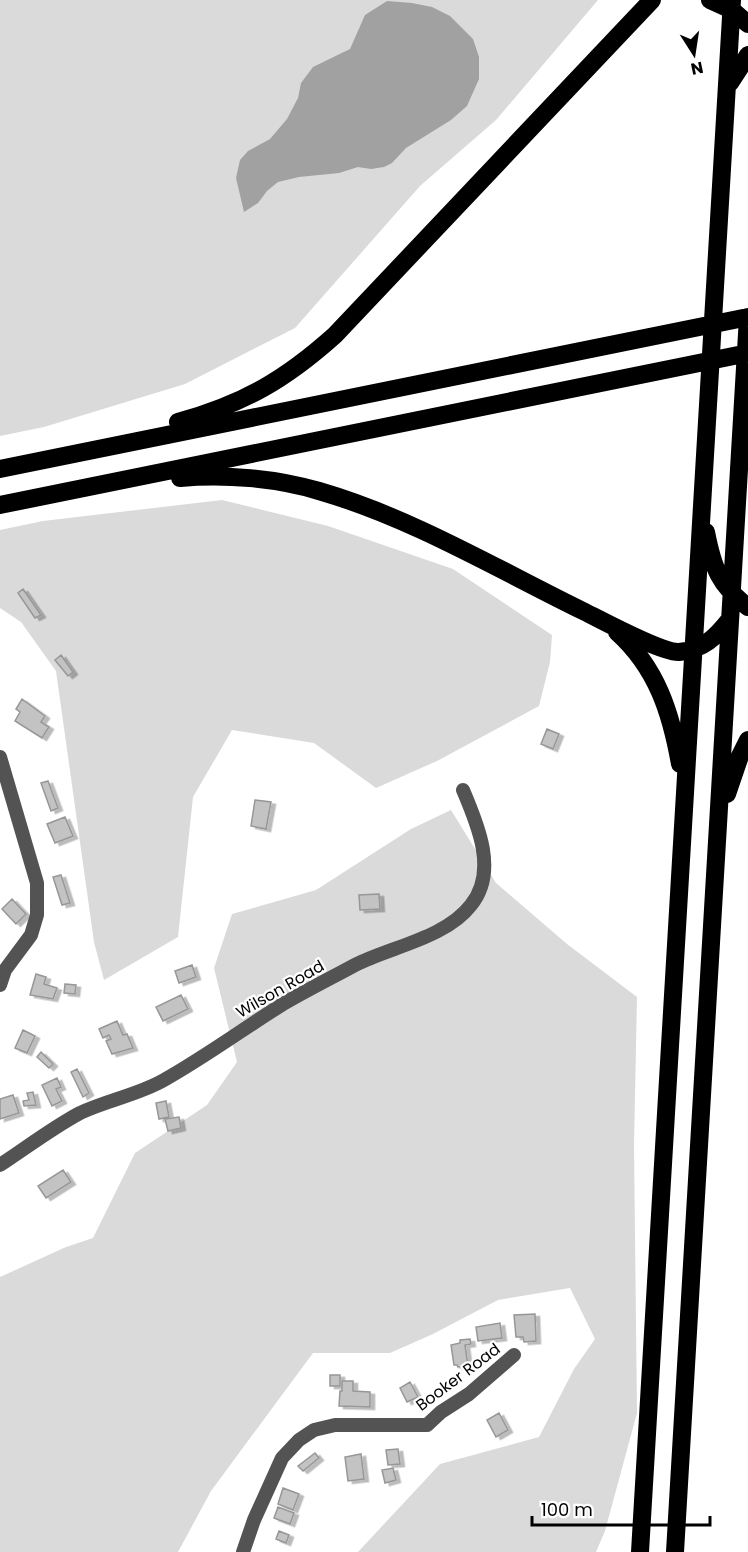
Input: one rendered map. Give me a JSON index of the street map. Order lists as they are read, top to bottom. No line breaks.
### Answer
{"streets":{"street":["Wilson Road","Booker Road"]},"scale_bar":"100 m","north":"bottom"}
